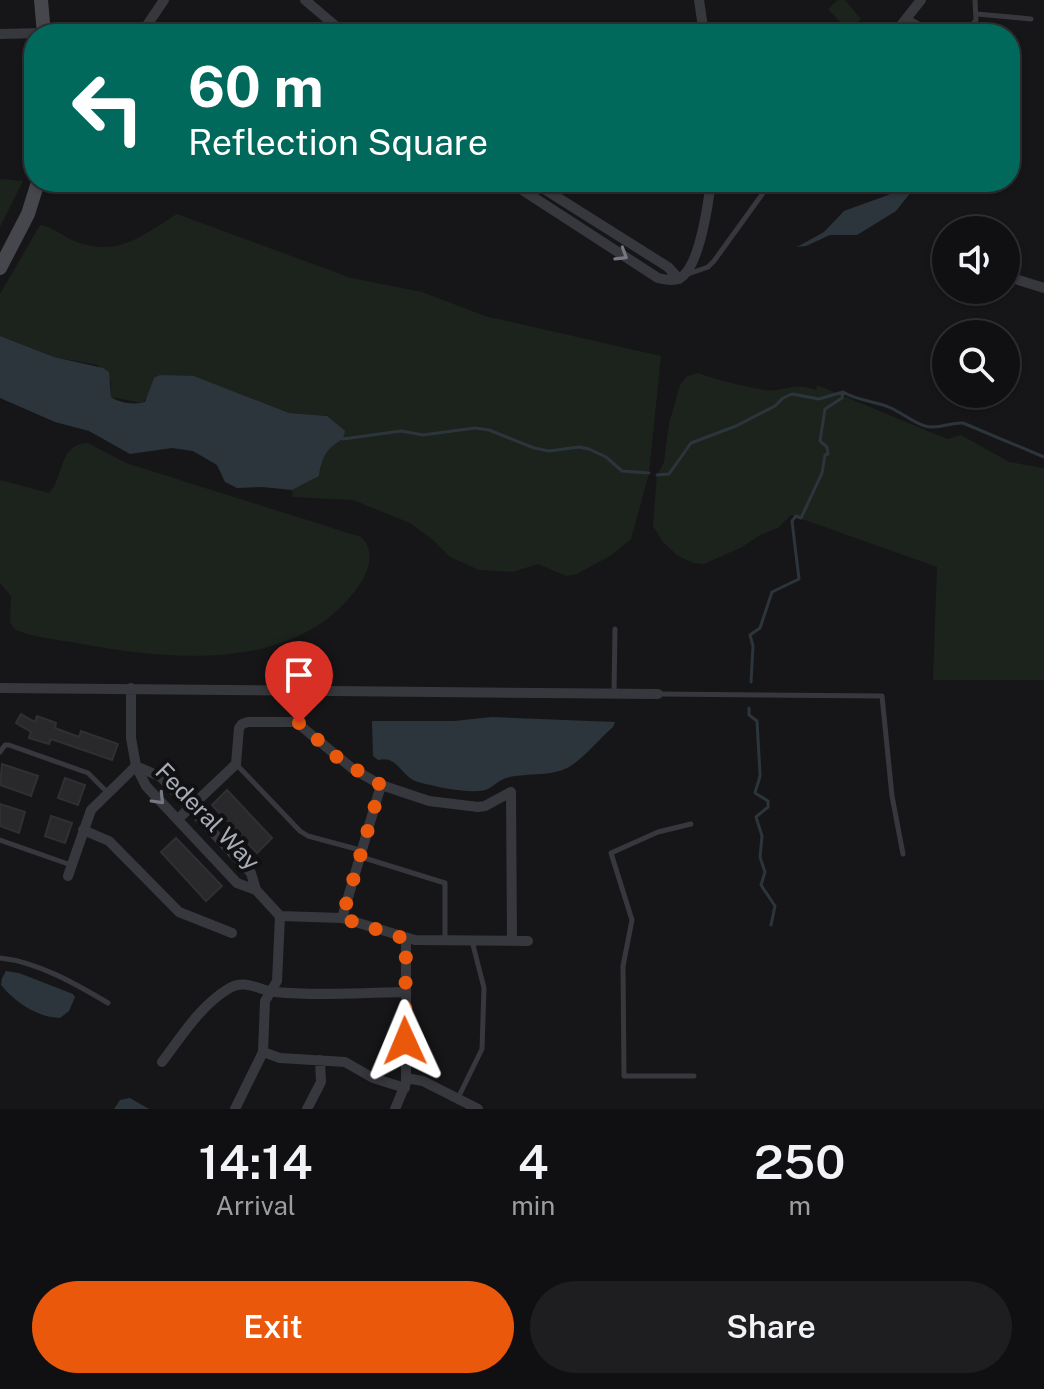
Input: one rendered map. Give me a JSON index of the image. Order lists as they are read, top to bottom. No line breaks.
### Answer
{"streets":{"street":["Federal Way"]},"page":{"turn":["60 m","Reflection Square"],"eta":["14:14","Arrival","4","min","250","m"],"buttons":["Exit","Share"]}}
